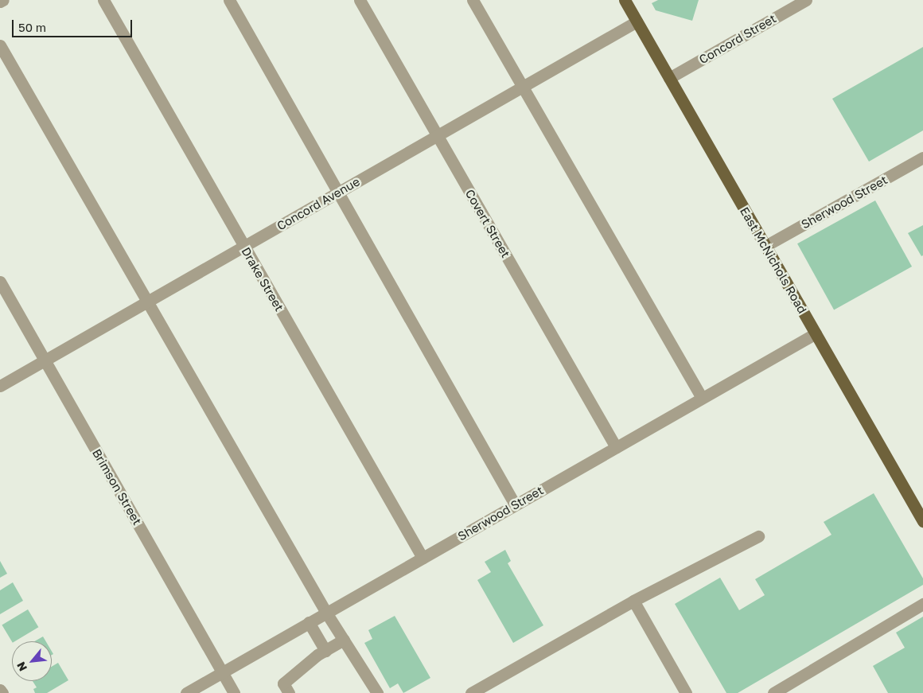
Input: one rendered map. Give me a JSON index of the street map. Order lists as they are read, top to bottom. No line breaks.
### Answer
{"streets":{"main road":["East McNichols Road"],"street":["Concord Street","Sherwood Street","Concord Avenue","Covert Street","Drake Street","Brimson Street"]},"crossings":[["Concord Street","East McNichols Road"],["Sherwood Street","Covert Street"],["Sherwood Street","East McNichols Road"],["Sherwood Street","Drake Street"],["Sherwood Street","Brimson Street"],["Concord Avenue","Covert Street"],["Concord Avenue","East McNichols Road"],["Concord Avenue","Drake Street"],["Concord Avenue","Brimson Street"]],"scale_bar":"50 m","north":"bottom left"}
